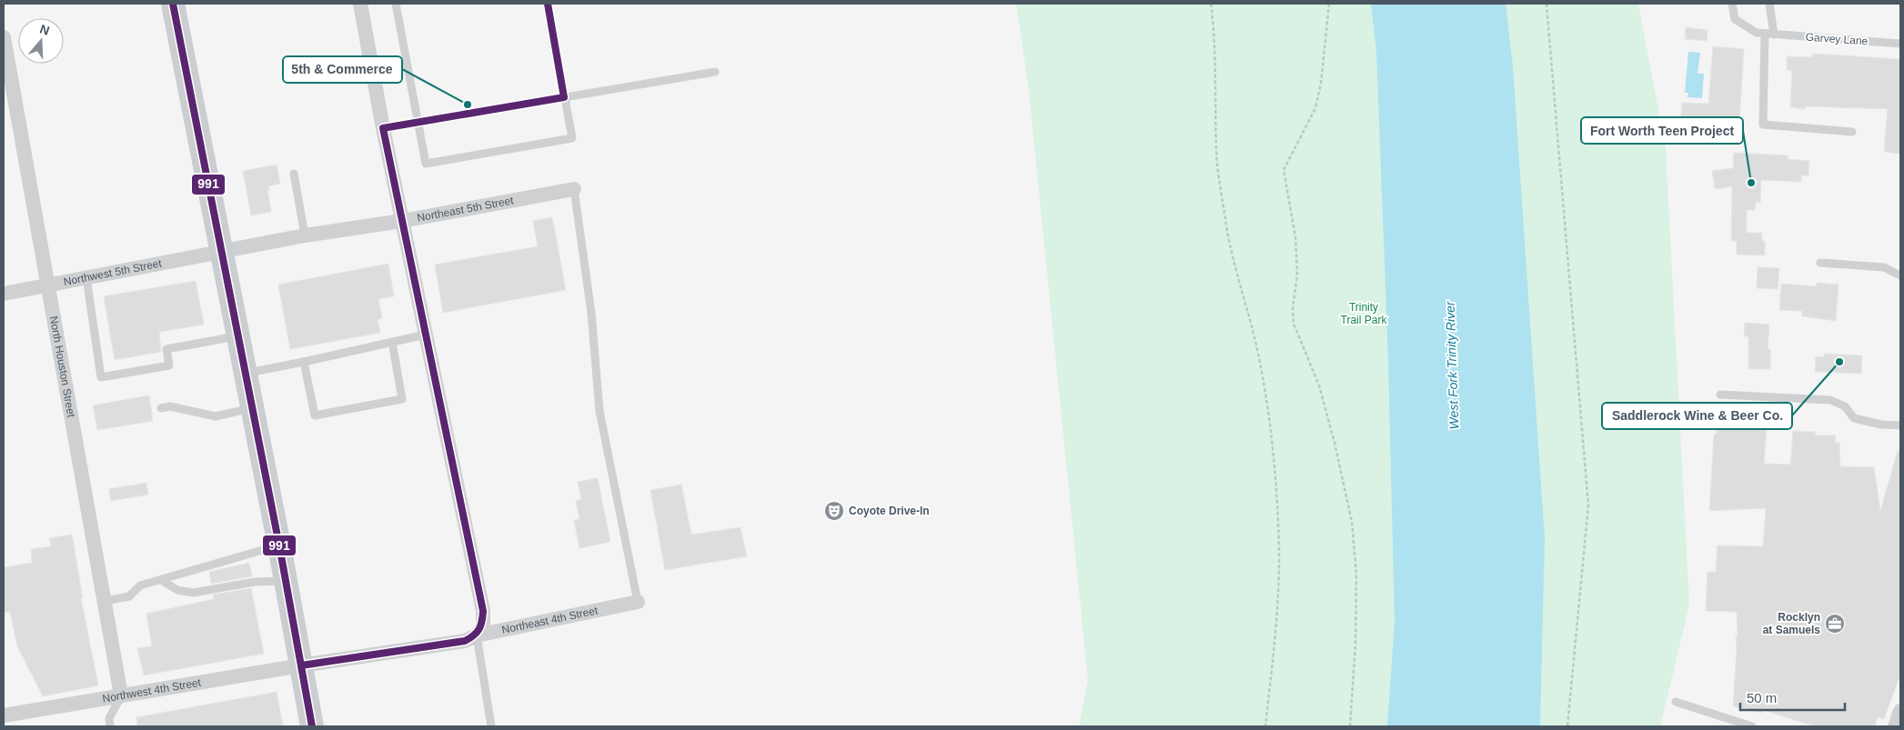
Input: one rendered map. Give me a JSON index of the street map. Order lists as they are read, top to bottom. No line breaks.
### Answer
{"streets":{"street":["Northeast 5th Street","Northwest 5th Street","North Houston Street","Northeast 4th Street","Northwest 4th Street"],"lane":["Garvey Lane"]},"crossings":[["Northeast 5th Street","Northwest 5th Street"],["Northwest 5th Street","North Houston Street"],["North Houston Street","Northwest 4th Street"],["Northeast 4th Street","Northwest 4th Street"]],"water":["West Fork Trinity River"],"parks":["Trinity Trail Park"],"places":{"other":["5th & Commerce","Fort Worth Teen Project","Saddlerock Wine & Beer Co."],"theatre":["Coyote Drive-In"],"office":["Rocklyn at Samuels"]},"lines":["transit line 991"],"scale_bar":"50 m","north":"top"}
